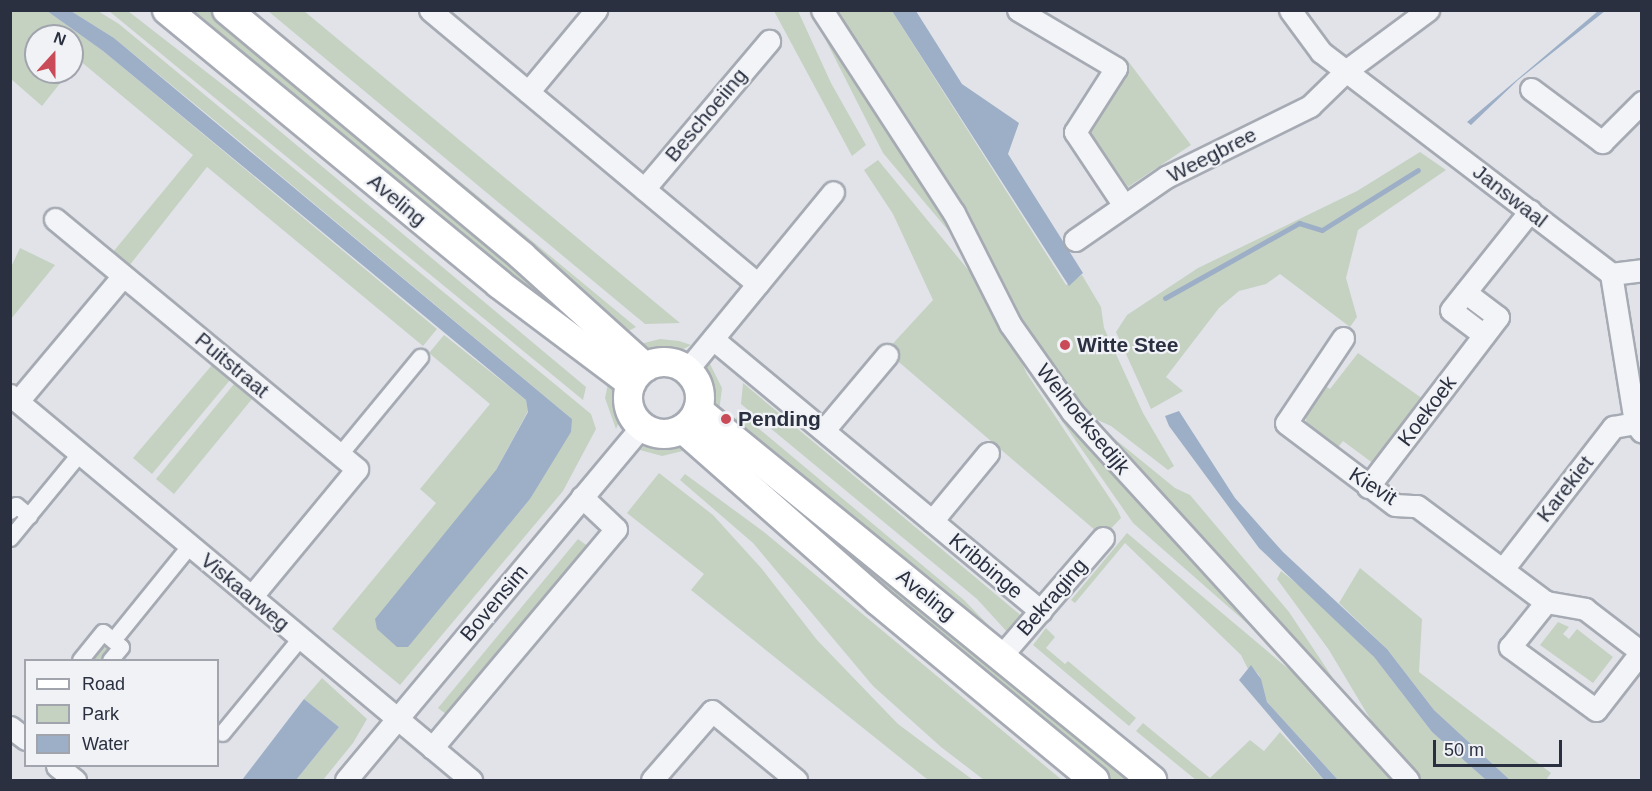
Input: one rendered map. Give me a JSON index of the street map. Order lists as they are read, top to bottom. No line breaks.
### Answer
{"streets":{"main road":["Aveling"],"street":["Beschoeiing","Weegbree","Janswaal","Puitstraat","Koekoek","Welhoeksedijk","Kievit","Karekiet","Kribbinge","Viskaarweg","Bekraging","Bovensim"]},"crossings":[["Weegbree","Janswaal"],["Janswaal","Koekoek"],["Aveling","Bekraging"],["Aveling","Bovensim"],["Puitstraat","Viskaarweg"],["Koekoek","Kievit"],["Kievit","Karekiet"],["Kribbinge","Bekraging"],["Viskaarweg","Bovensim"]],"places":["Witte Stee","Pending"],"legend":["Road","Park","Water"],"scale_bar":"50 m","north":"top"}
